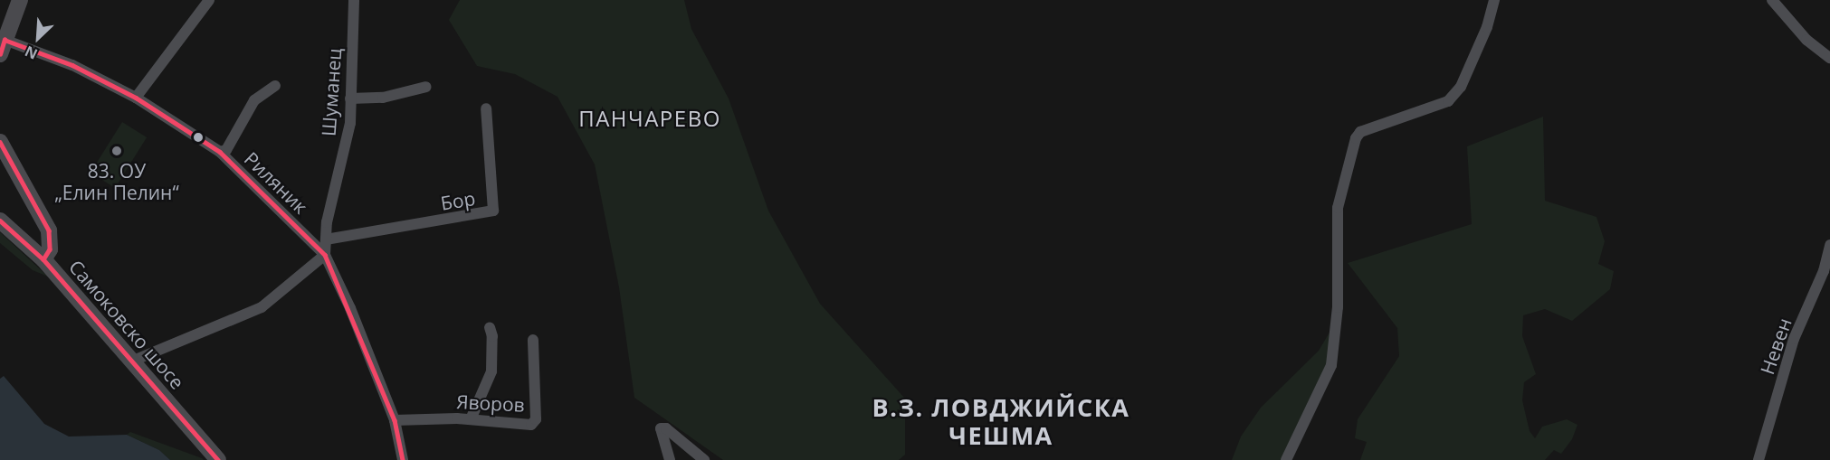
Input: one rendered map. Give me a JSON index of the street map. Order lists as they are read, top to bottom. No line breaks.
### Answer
{"streets":{"main road":["Самоковско шосе"],"street":["Шуманец","Риляник","Бор","Невен","Яворов"]},"crossings":[["Шуманец","Риляник"],["Шуманец","Бор"],["Риляник","Яворов"]],"districts":["ПАНЧАРЕВО","В.З. ЛОВДЖИЙСКА ЧЕШМА"],"places":["83. ОУ „Елин Пелин“"],"north":"bottom left"}
